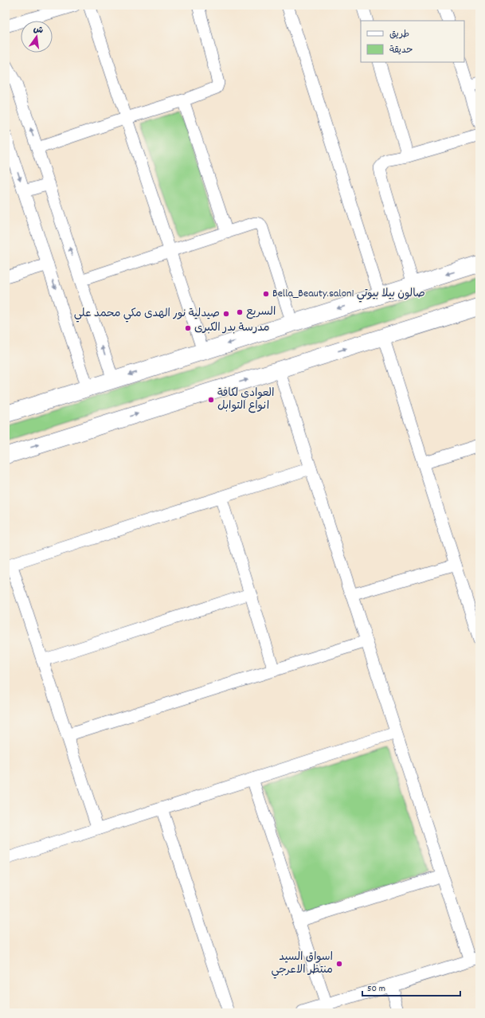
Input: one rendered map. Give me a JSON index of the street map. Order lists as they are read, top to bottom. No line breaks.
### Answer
{"places":["Bella_Beauty.salon1 صالون بيلا بيوتي","السريع","صيدلية نور الهدى مكي محمد علي","مدرسة بدر الكبرى","العوادي لكافة انواع التوابل","اسواق السيد منتظر الاعرجي"],"legend":["طريق","حديقة"],"scale_bar":"50 m","north":"top"}
